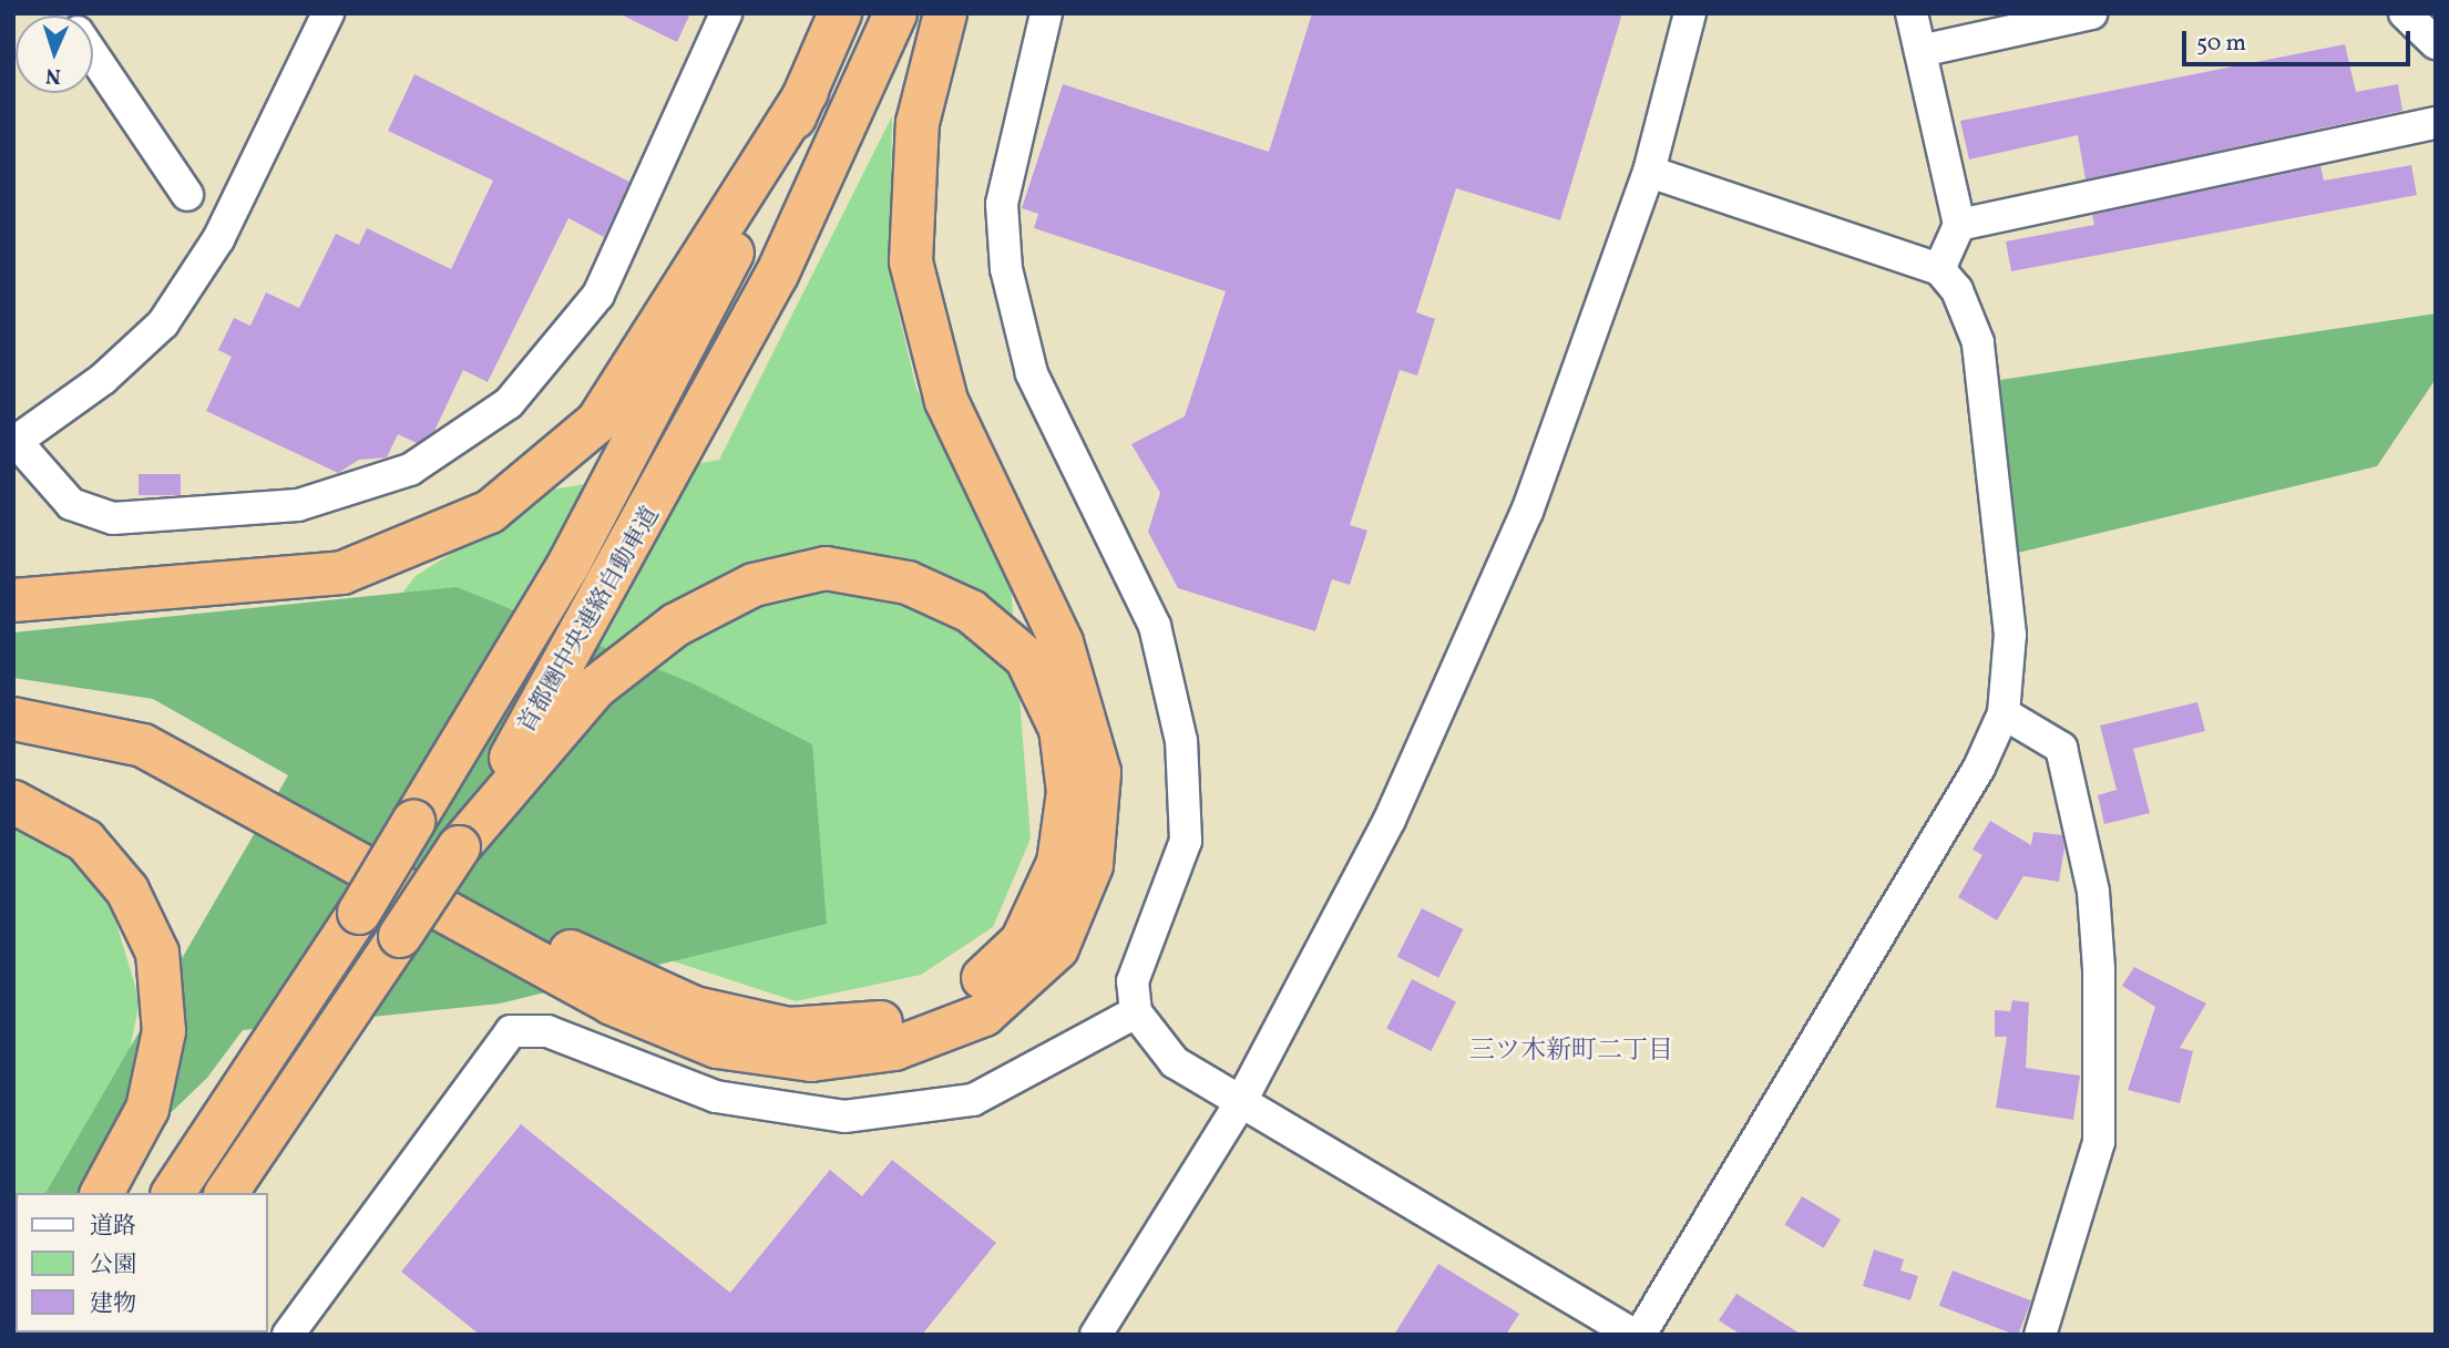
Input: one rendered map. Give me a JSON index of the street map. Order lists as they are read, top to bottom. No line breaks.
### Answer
{"streets":{"highway":["首都圏中央連絡自動車道"]},"districts":["三ツ木新町二丁目"],"legend":["道路","公園","建物"],"scale_bar":"50 m","north":"bottom"}
